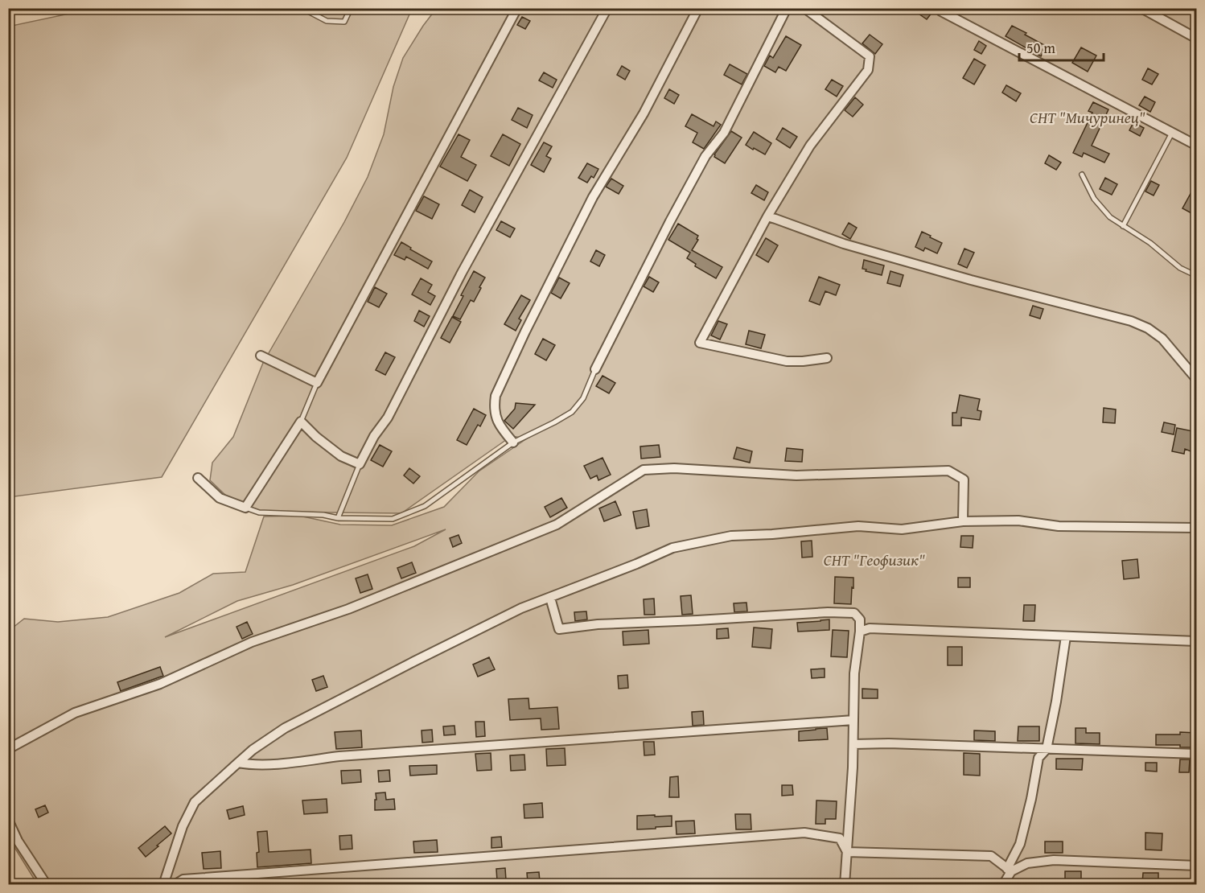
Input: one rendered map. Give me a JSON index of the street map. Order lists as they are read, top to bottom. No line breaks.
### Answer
{"parks":["СНТ \"Мичуринец\"","СНТ \"Геофизик\""],"scale_bar":"50 m"}
